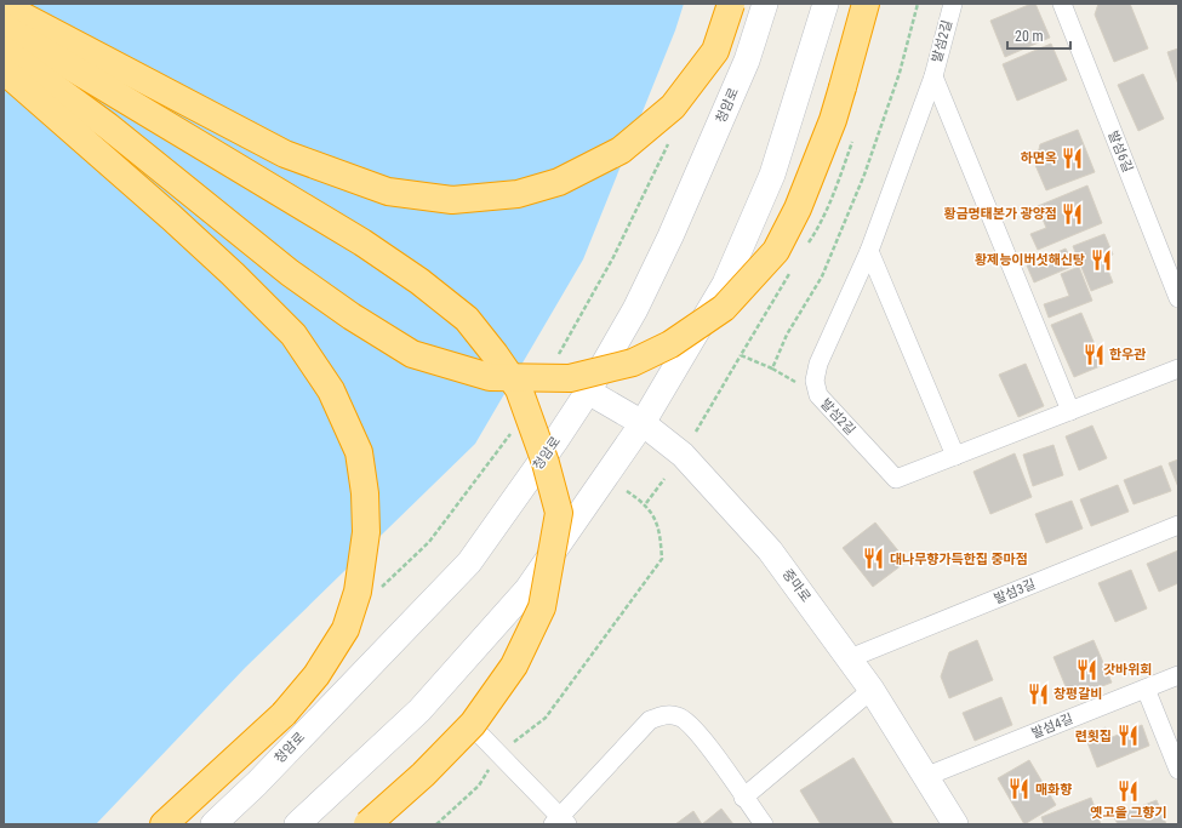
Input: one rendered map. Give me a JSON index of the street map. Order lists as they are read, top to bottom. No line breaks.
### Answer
{"streets":{"main road":["청암로","중마로"],"street":["발섬2길","발섬6길","발섬3길","발섬4길"]},"crossings":[["청암로","중마로"],["중마로","발섬3길"],["중마로","발섬4길"]],"places":{"restaurant":["하면옥","황금명태본가 광양점","황제능이버섯해신탕","한우관","대나무향가득한집 중마점","갓바위회","창평갈비","련횟집","매화향","옛고을 그향기"]},"scale_bar":"20 m"}
